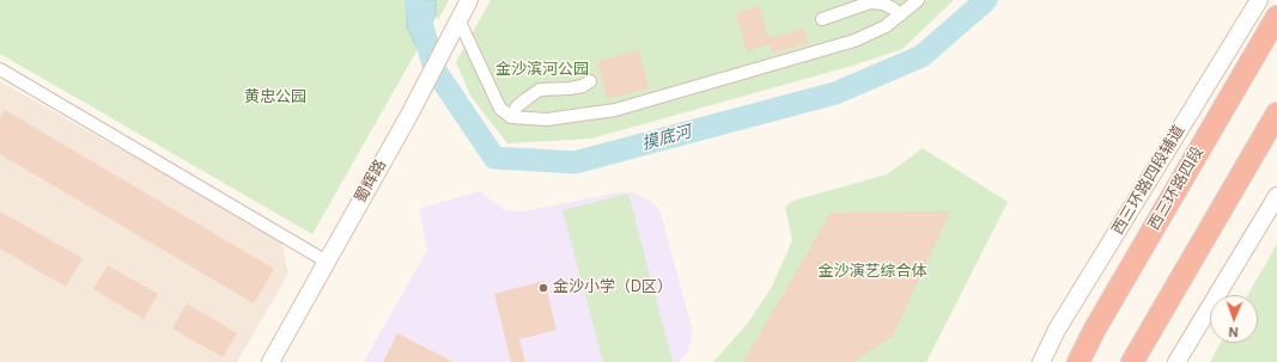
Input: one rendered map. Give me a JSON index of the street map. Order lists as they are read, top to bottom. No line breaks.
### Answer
{"streets":{"highway":["西三环路四段"],"main road":["西三环路四段辅道","蜀辉路"]},"water":["摸底河"],"parks":["金沙滨河公园","黄忠公园","金沙演艺综合体"],"places":["金沙小学（D区）"],"north":"bottom"}
